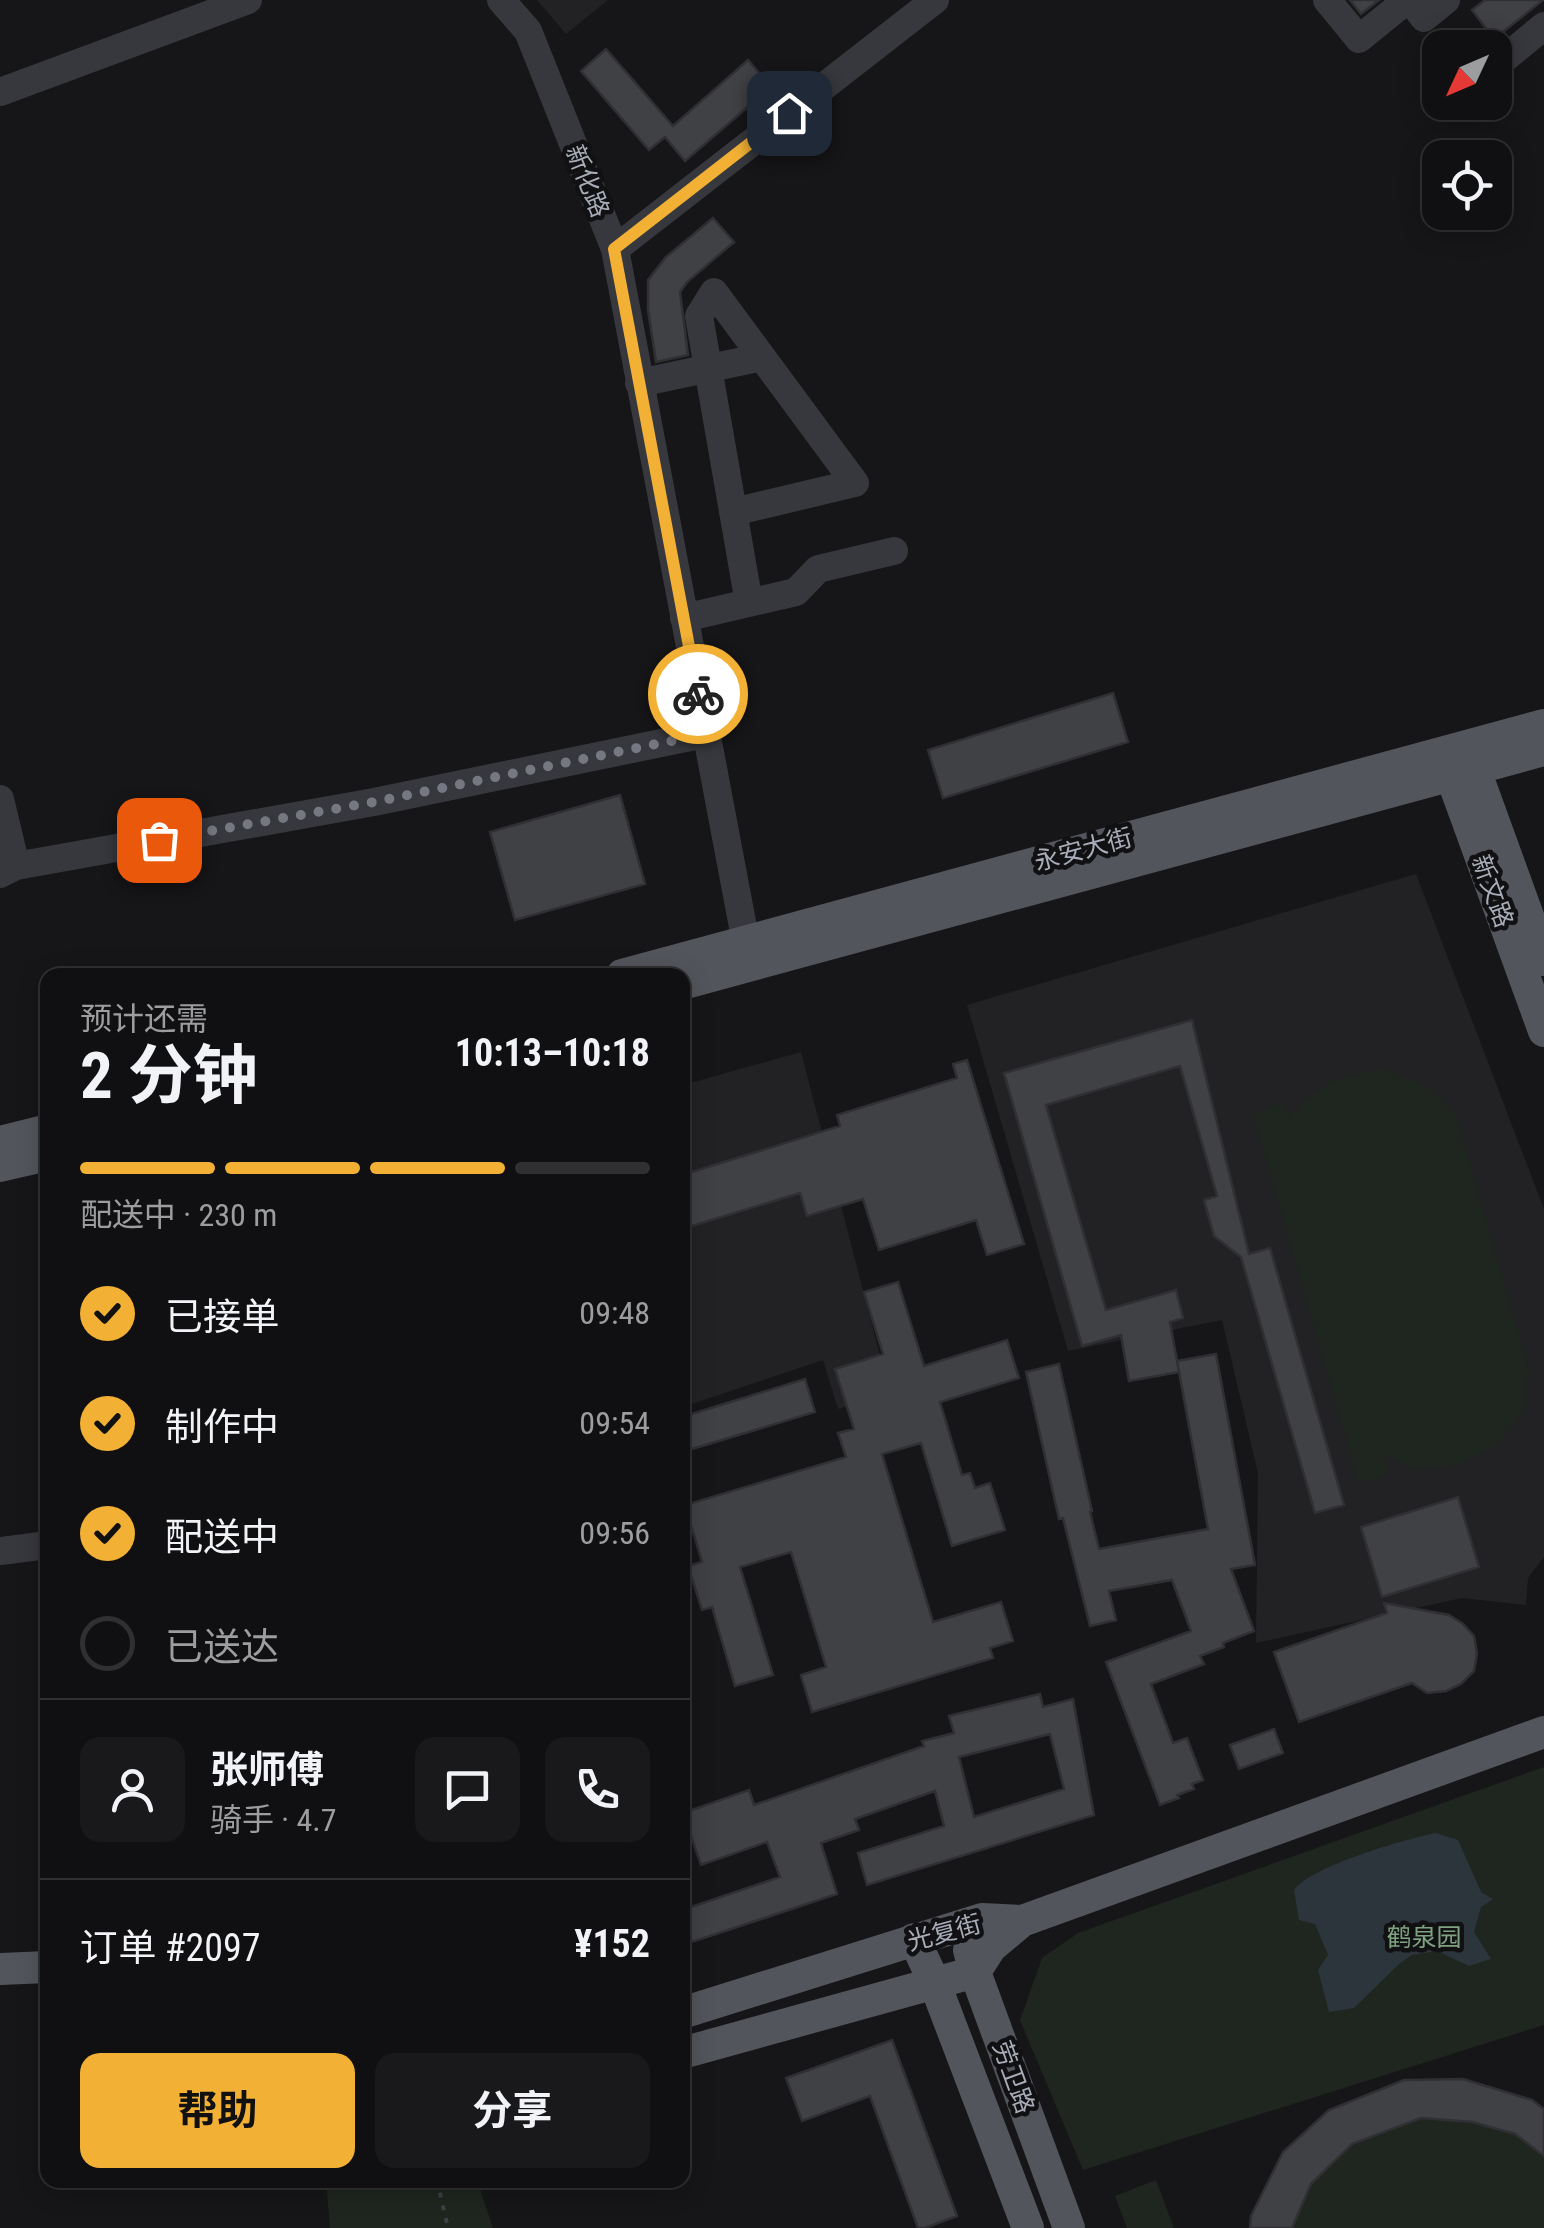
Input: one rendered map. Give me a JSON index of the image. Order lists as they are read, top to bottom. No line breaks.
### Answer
{"streets":{"main road":["永安大街","新文路","光复街","劳卫路"],"street":["新化路"]},"crossings":[["新化路","永安大街"],["永安大街","新文路"],["光复街","劳卫路"]],"parks":["鹤泉园"],"north":"bottom left","page":{"heading":["2 分钟","预计还需","10:13–10:18"],"panel":["张师傅","骑手 · 4.7","订单 #2097","¥152"],"bar":"配送中 · 230 m","list":[["已接单","09:48"],["制作中","09:54"],["配送中","09:56"],"已送达"],"buttons":["帮助","分享"]}}
